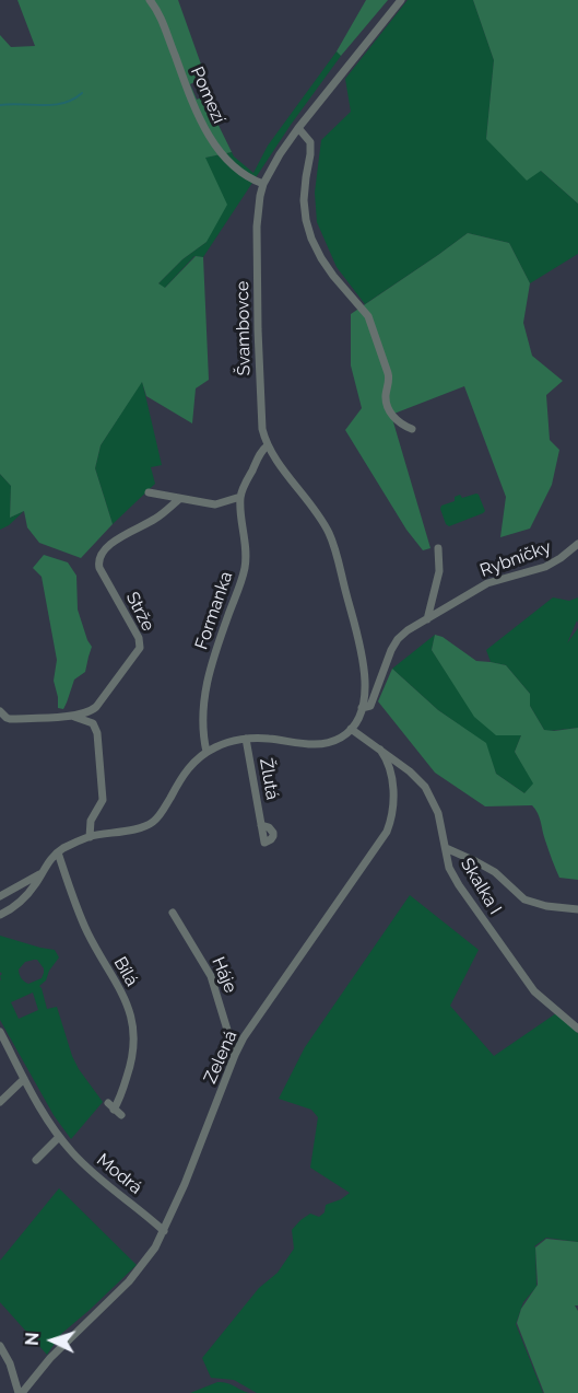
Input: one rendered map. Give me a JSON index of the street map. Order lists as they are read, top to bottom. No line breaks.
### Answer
{"streets":{"street":["Pomezí","Švambovce","Rybníčky","Formanka","Strže","Žlutá","Skalka I","Bílá","Háje","Zelená","Modrá"]},"crossings":[["Pomezí","Švambovce"],["Švambovce","Rybníčky"],["Skalka I","Zelená"],["Háje","Zelená"],["Zelená","Modrá"]],"north":"left"}
